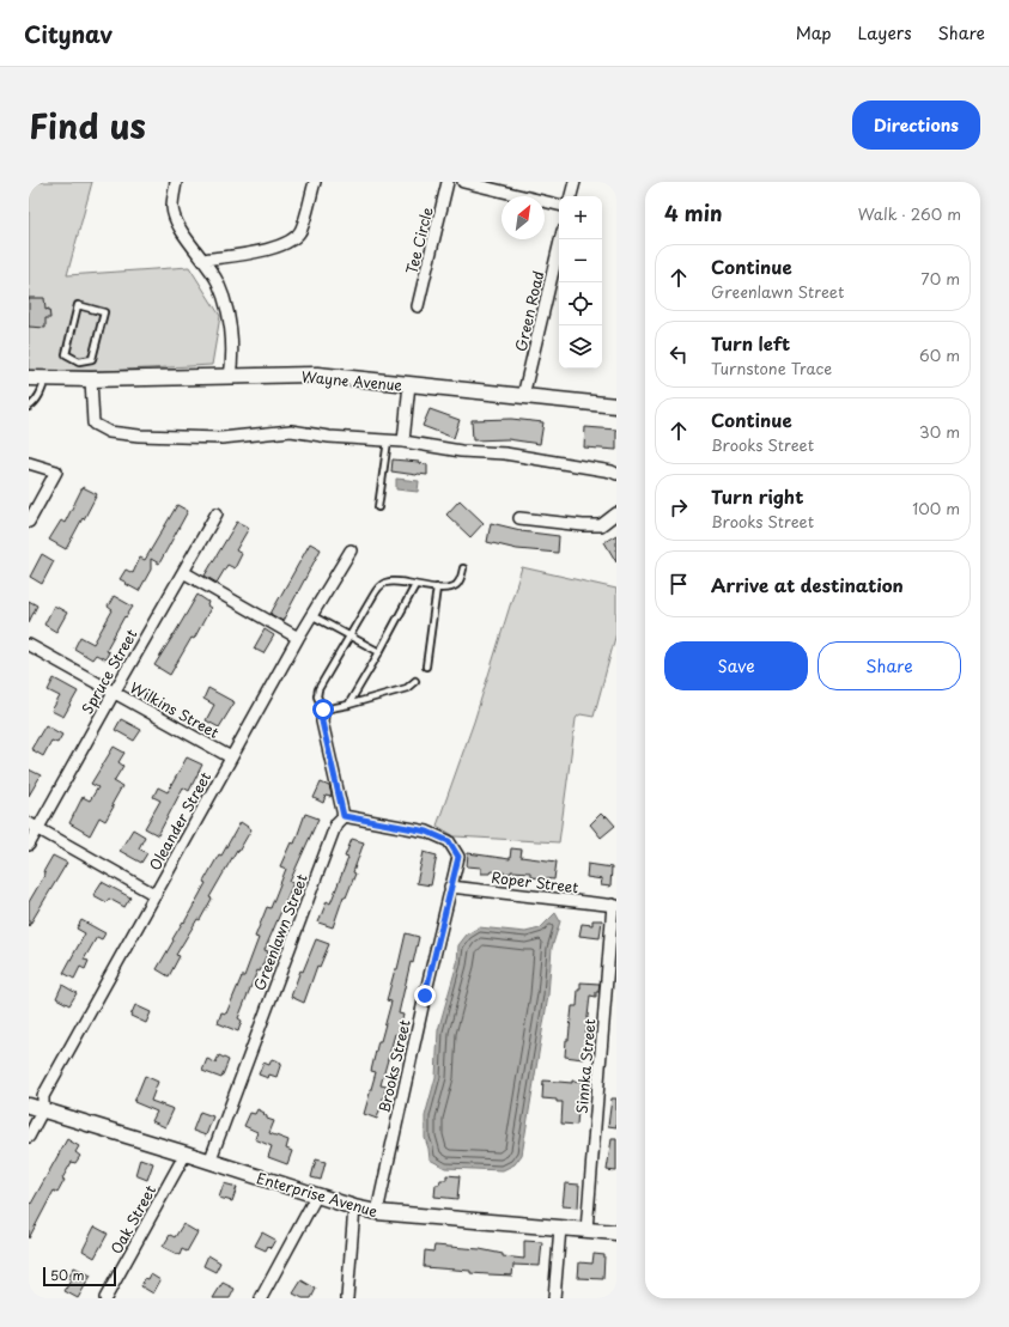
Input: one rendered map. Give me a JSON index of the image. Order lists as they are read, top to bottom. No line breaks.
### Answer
{"streets":{"street":["Tee Circle","Green Road","Wayne Avenue","Spruce Street","Wilkins Street","Oleander Street","Roper Street","Greenlawn Street","Brooks Street","Sinnka Street","Enterprise Avenue","Oak Street"]},"crossings":[["Green Road","Wayne Avenue"],["Spruce Street","Wilkins Street"],["Wilkins Street","Oleander Street"],["Oleander Street","Enterprise Avenue"],["Roper Street","Brooks Street"],["Roper Street","Sinnka Street"],["Greenlawn Street","Brooks Street"],["Greenlawn Street","Enterprise Avenue"],["Brooks Street","Enterprise Avenue"],["Sinnka Street","Enterprise Avenue"],["Enterprise Avenue","Oak Street"]],"scale_bar":"50 m","north":"top right","page":{"header":"Citynav","nav":["Map","Layers","Share"],"title":"Find us","buttons":["Directions",["Save","Share"]],"heading":["4 min","Walk · 260 m"],"map_buttons":["+","−"],"list":[["Continue","Greenlawn Street","70 m"],["Turn left","Turnstone Trace","60 m"],["Continue","Brooks Street","30 m"],["Turn right","Brooks Street","100 m"],"Arrive at destination"],"scale":"50 m"}}
